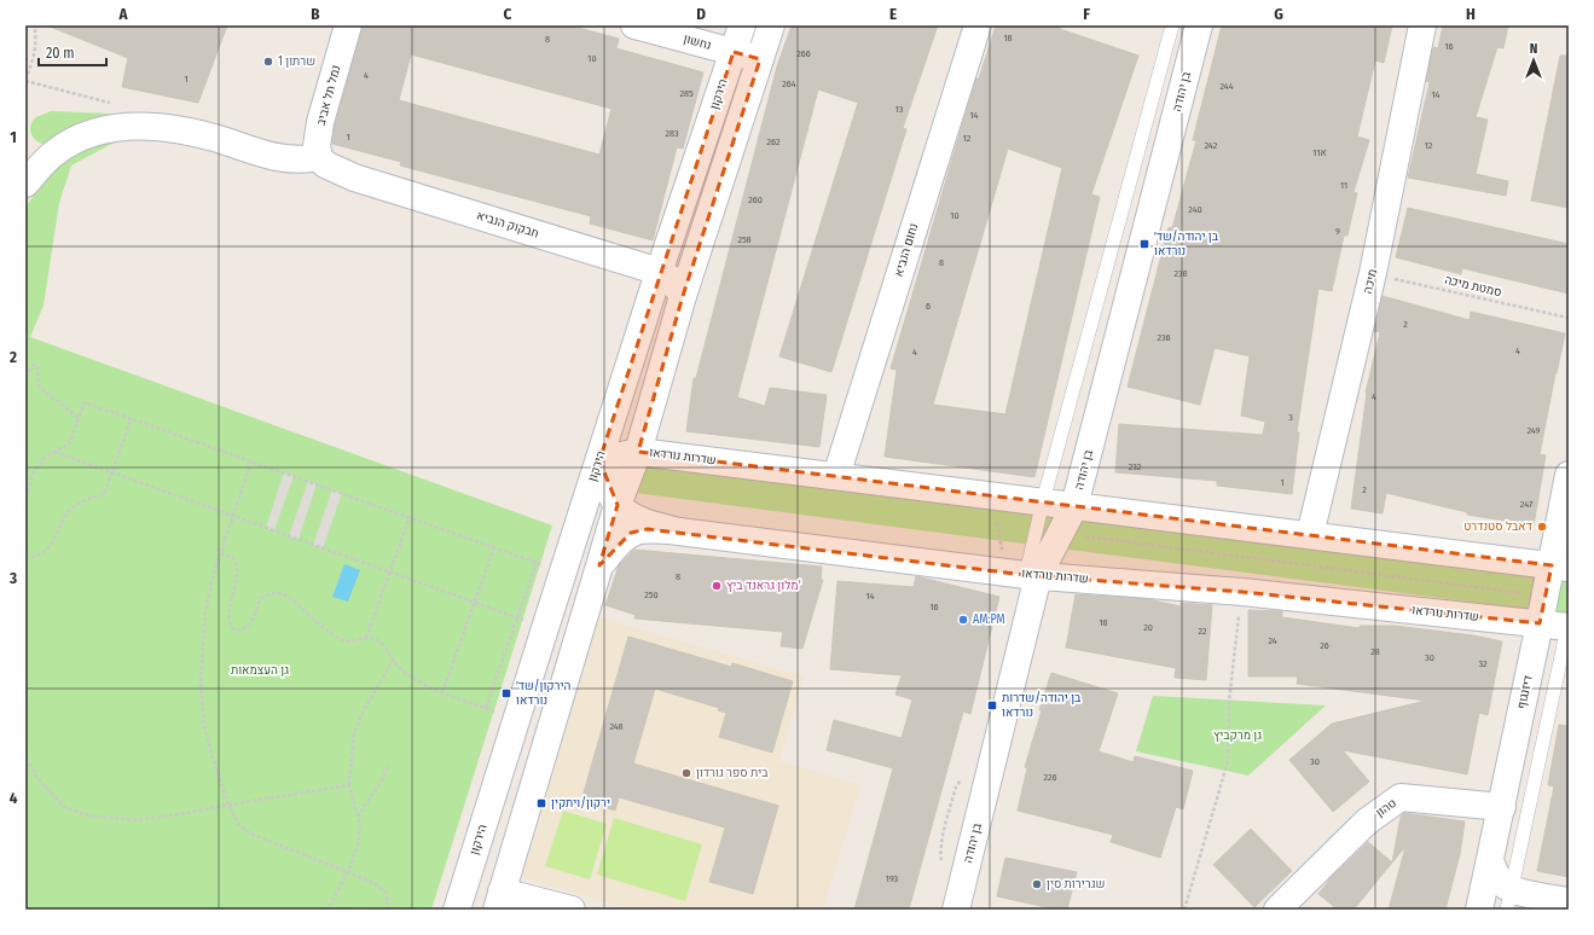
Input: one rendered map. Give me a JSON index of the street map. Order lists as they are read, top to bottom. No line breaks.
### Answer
{"streets":{"street":["נחשון","בן יהודה","הירקון","נמל תל אביב","חבקוק הנביא","נחום הנביא","מיכה","שדרות נורדאו","דיזנגוף","טהון"],"path":["סמטת מיכה"]},"crossings":[["נחשון","הירקון"],["בן יהודה","שדרות נורדאו"],["הירקון","חבקוק הנביא"],["הירקון","שדרות נורדאו"],["נמל תל אביב","חבקוק הנביא"],["נחום הנביא","שדרות נורדאו"],["מיכה","סמטת מיכה"],["מיכה","שדרות נורדאו"],["שדרות נורדאו","דיזנגוף"],["דיזנגוף","טהון"]],"parks":["גן העצמאות","גן מרקביץ"],"places":{"other":["שרתון 1","דאבל סטנדרט","מלון גראנד ביץ'","AM:PM","בית ספר גורדון","שגרירות סין"],"transit":["בן יהודה/שד׳ נורדאו","הירקון/שד׳ נורדאו","בן יהודה/שדרות נורדאו","ירקון/ויתקין"]},"house_numbers":["18","8","16","266","10","4","1","264","244","285","14","13","14","283","1","12","262","242","12","11א","11","260","240","10","9","258","8","238","6","2","236","4","4","4","3","249","232","1","2","247","8","250","14","16","18","20","22","24","26","28","30","32","248","30","226","193"],"scale_bar":"20 m","north":"top","grid":{"columns":["A","B","C","D","E","F","G","H"],"rows":["1","2","3","4"]}}
